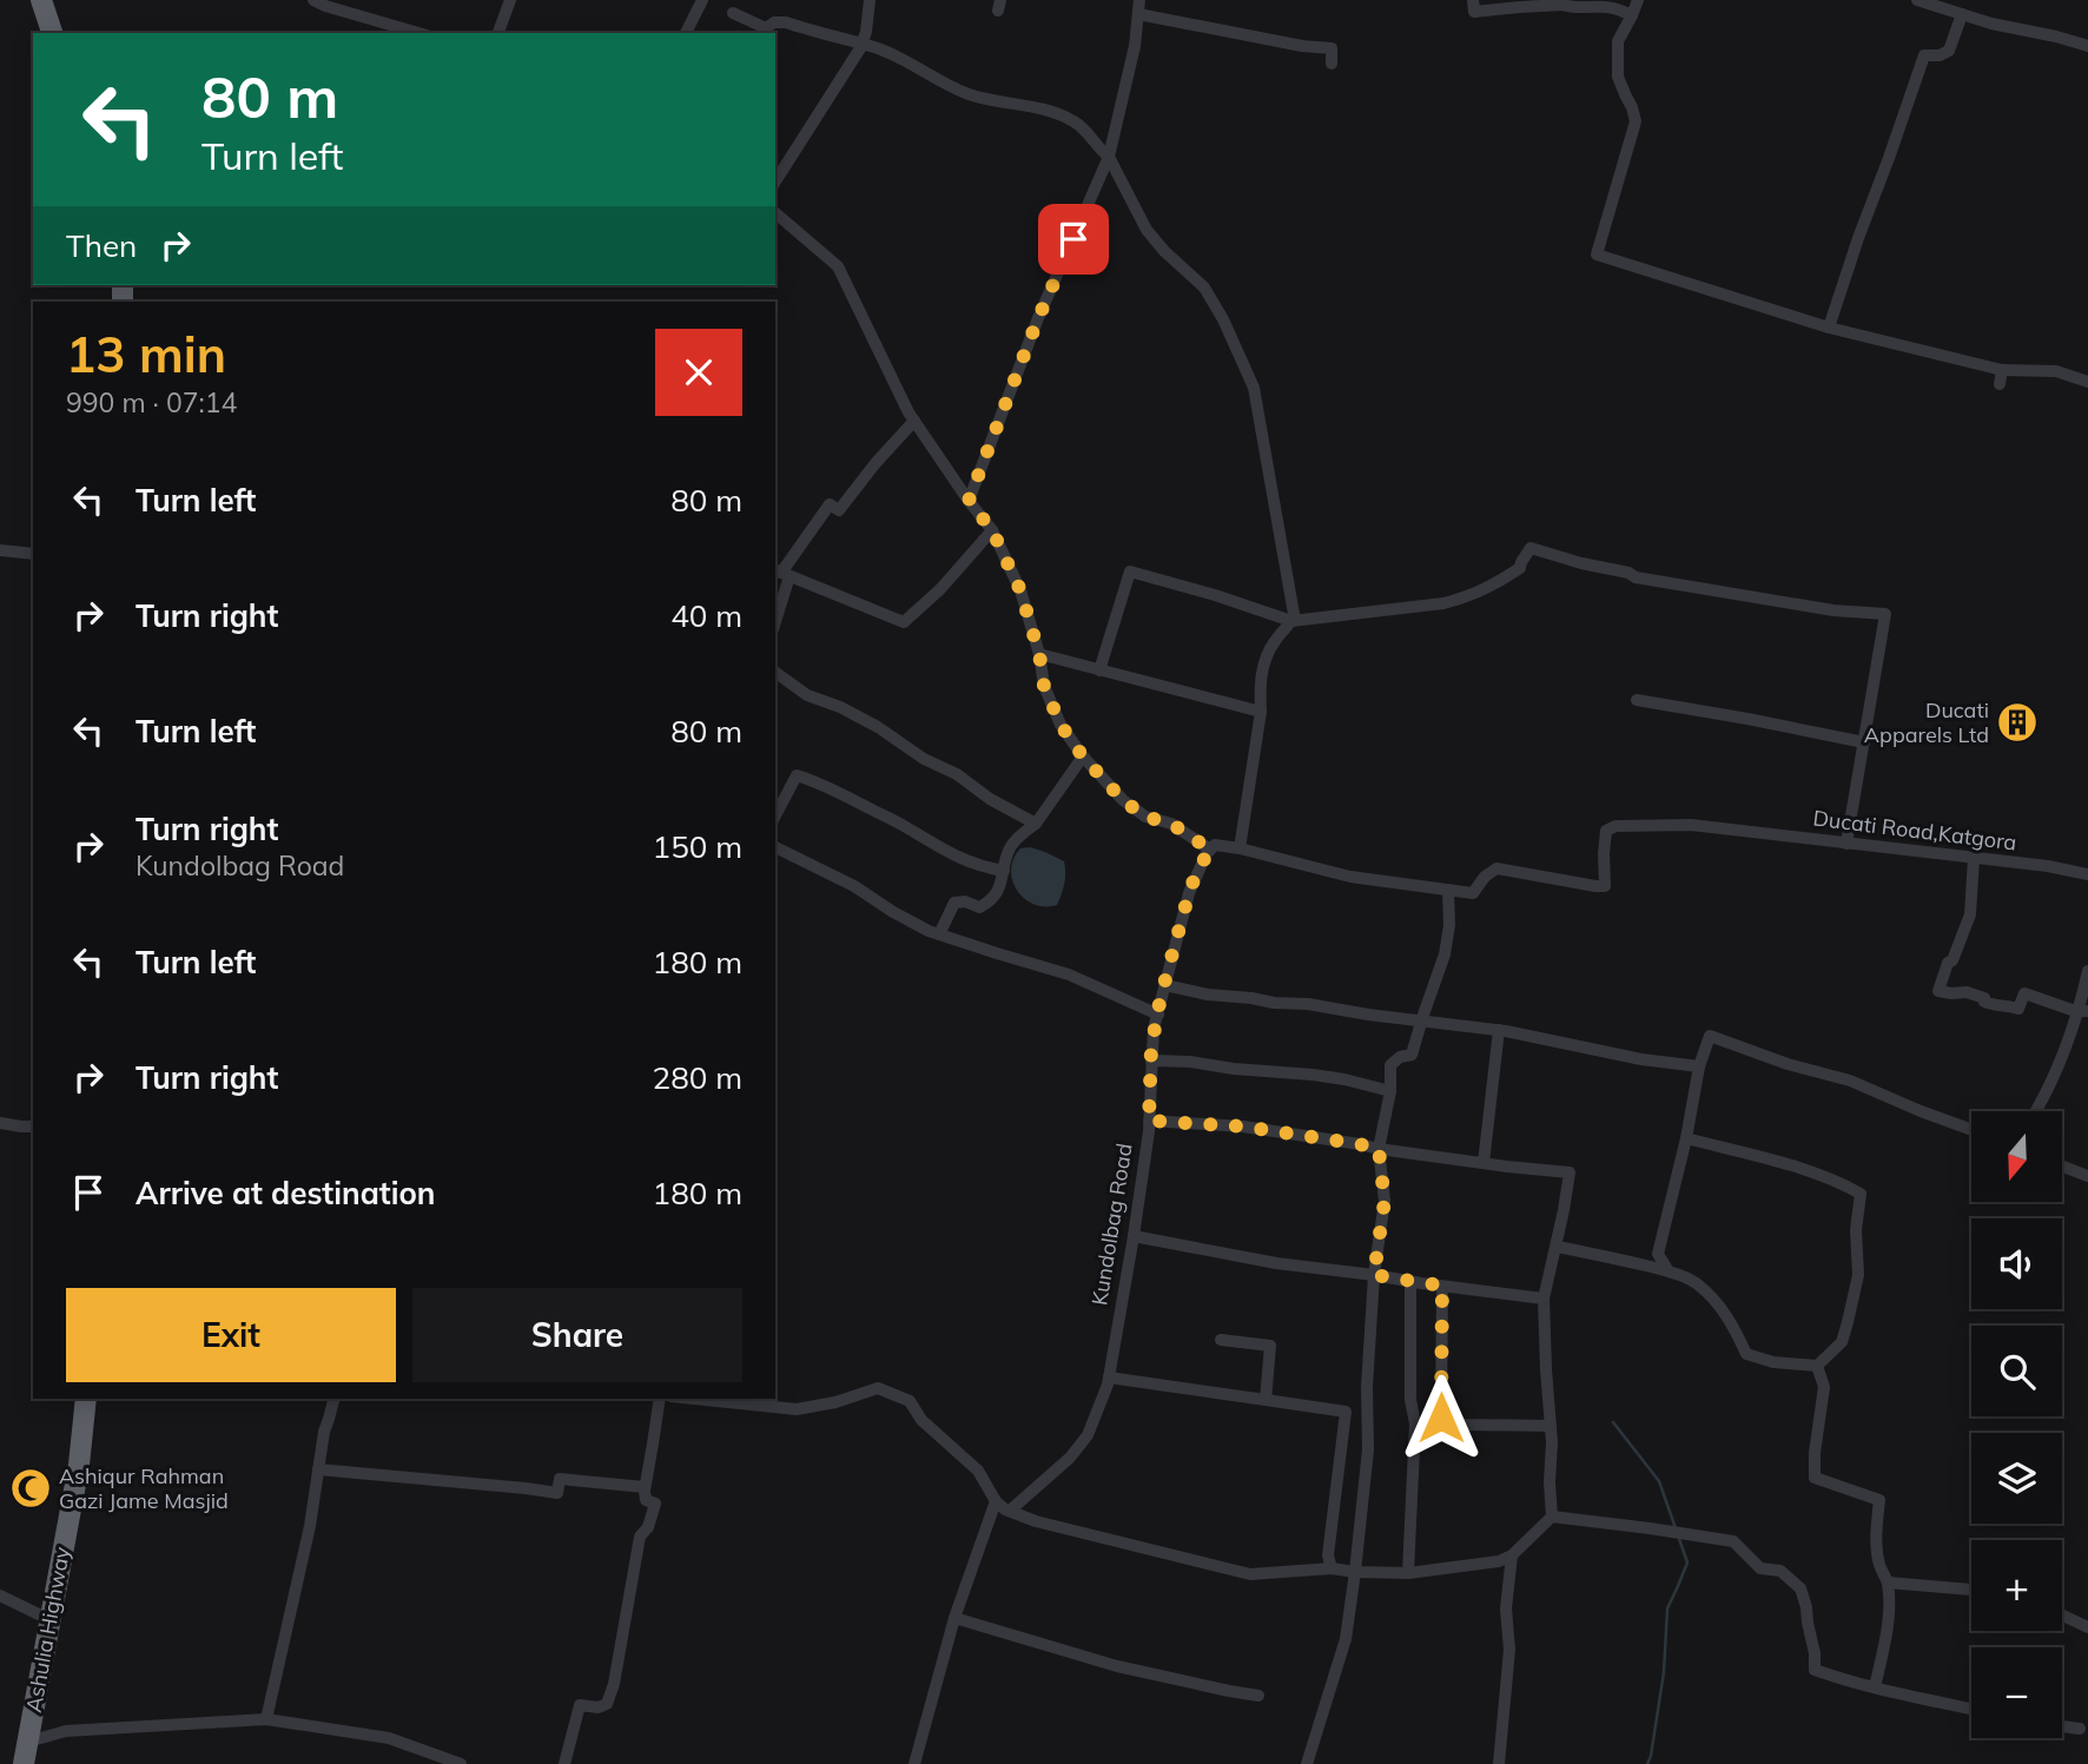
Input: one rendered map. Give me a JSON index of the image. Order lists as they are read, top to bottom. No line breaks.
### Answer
{"streets":{"highway":["Ashulia Highway"],"street":["Ducati Road,Katgora","Kundolbag Road"]},"places":{"building":["Ducati Apparels Ltd"],"mosque":["Ashiqur Rahman Gazi Jame Masjid"]},"north":"bottom","page":{"turn":["80 m","Turn left"],"then":"Then","heading":["13 min","990 m · 07:14"],"list":[{"name":"Turn left","value":"80 m"},{"name":"Turn right","value":"40 m"},{"name":"Turn left","value":"80 m"},{"name":"Turn right","note":"Kundolbag Road","value":"150 m"},{"name":"Turn left","value":"180 m"},{"name":"Turn right","value":"280 m"},{"name":"Arrive at destination","value":"180 m"}],"map_buttons":["+","−"],"buttons":["Exit","Share"]}}
